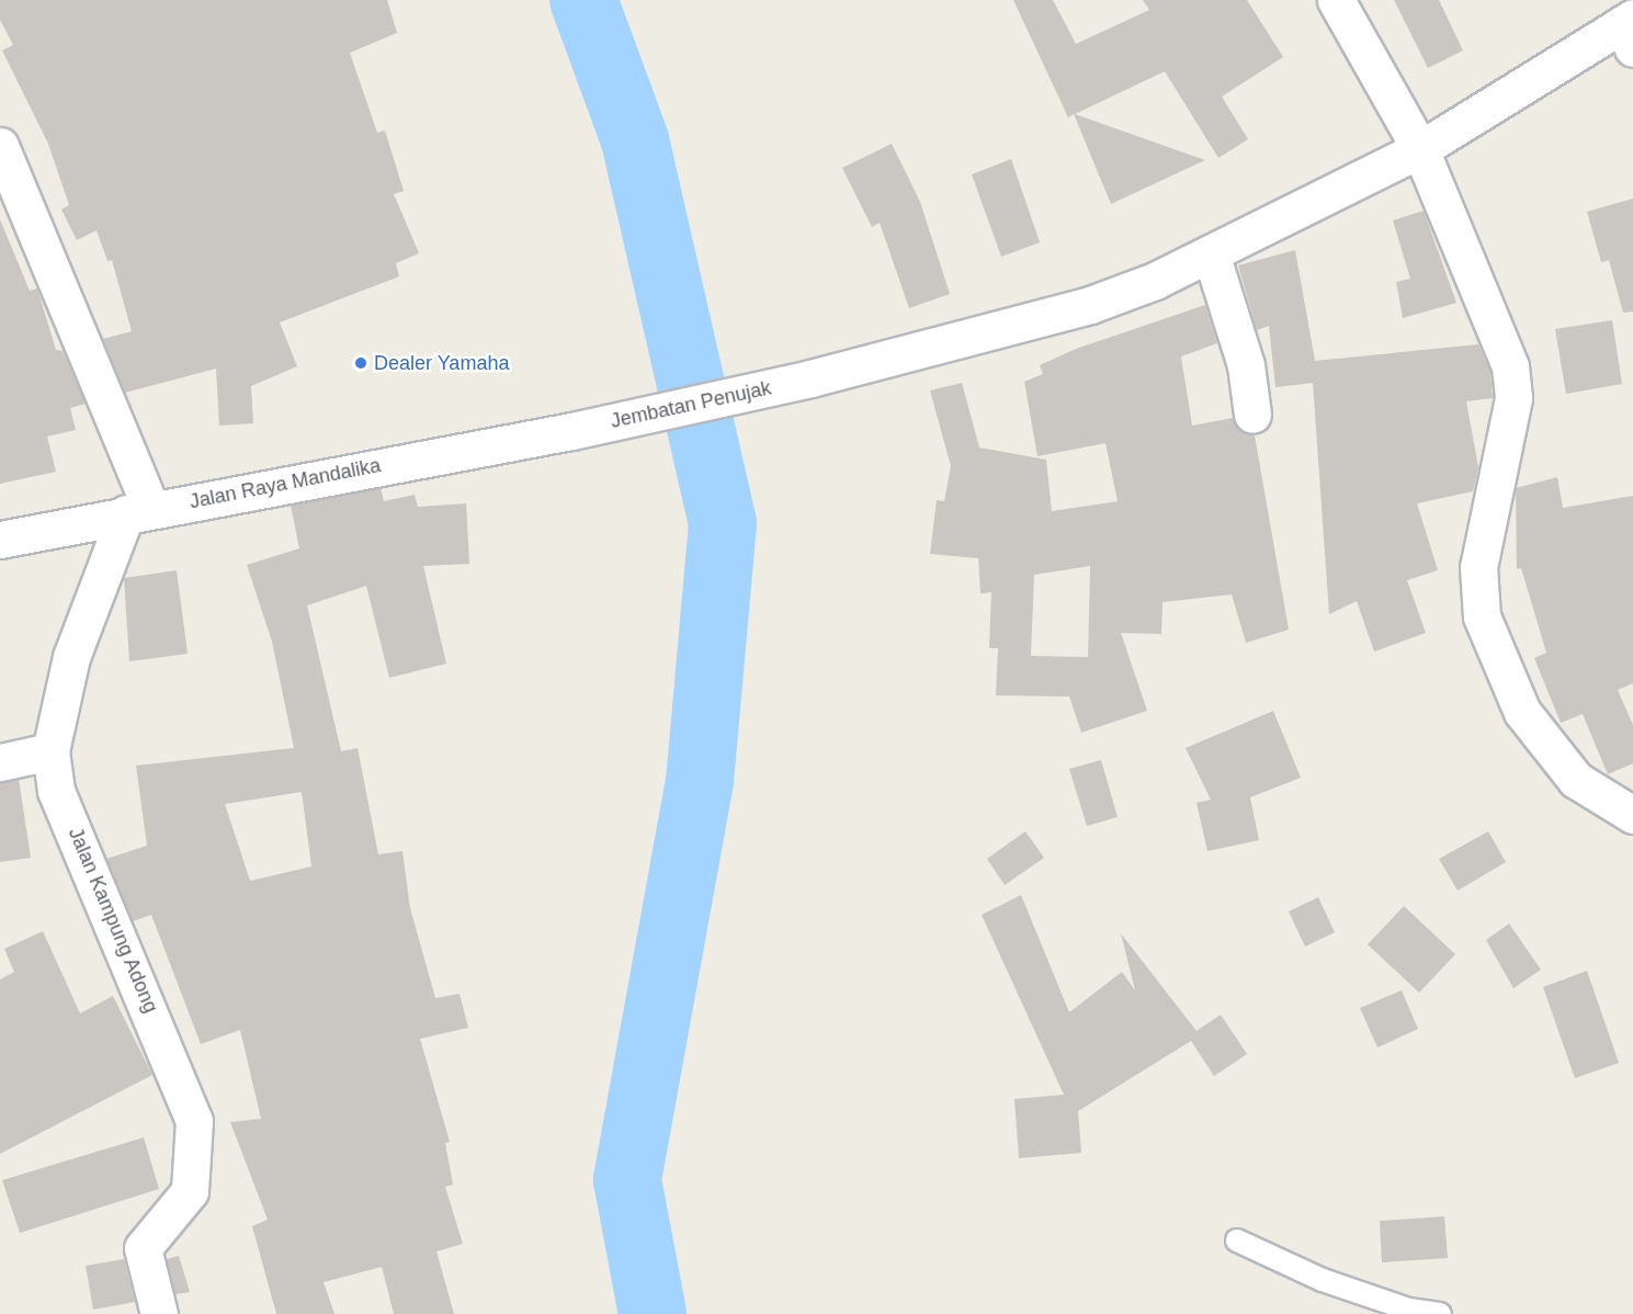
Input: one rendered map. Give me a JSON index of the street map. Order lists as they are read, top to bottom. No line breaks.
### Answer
{"streets":{"street":["Jembatan Penujak","Jalan Raya Mandalika","Jalan Kampung Adong"]},"crossings":[["Jembatan Penujak","Jalan Raya Mandalika"],["Jalan Raya Mandalika","Jalan Kampung Adong"]],"places":["Dealer Yamaha"]}
